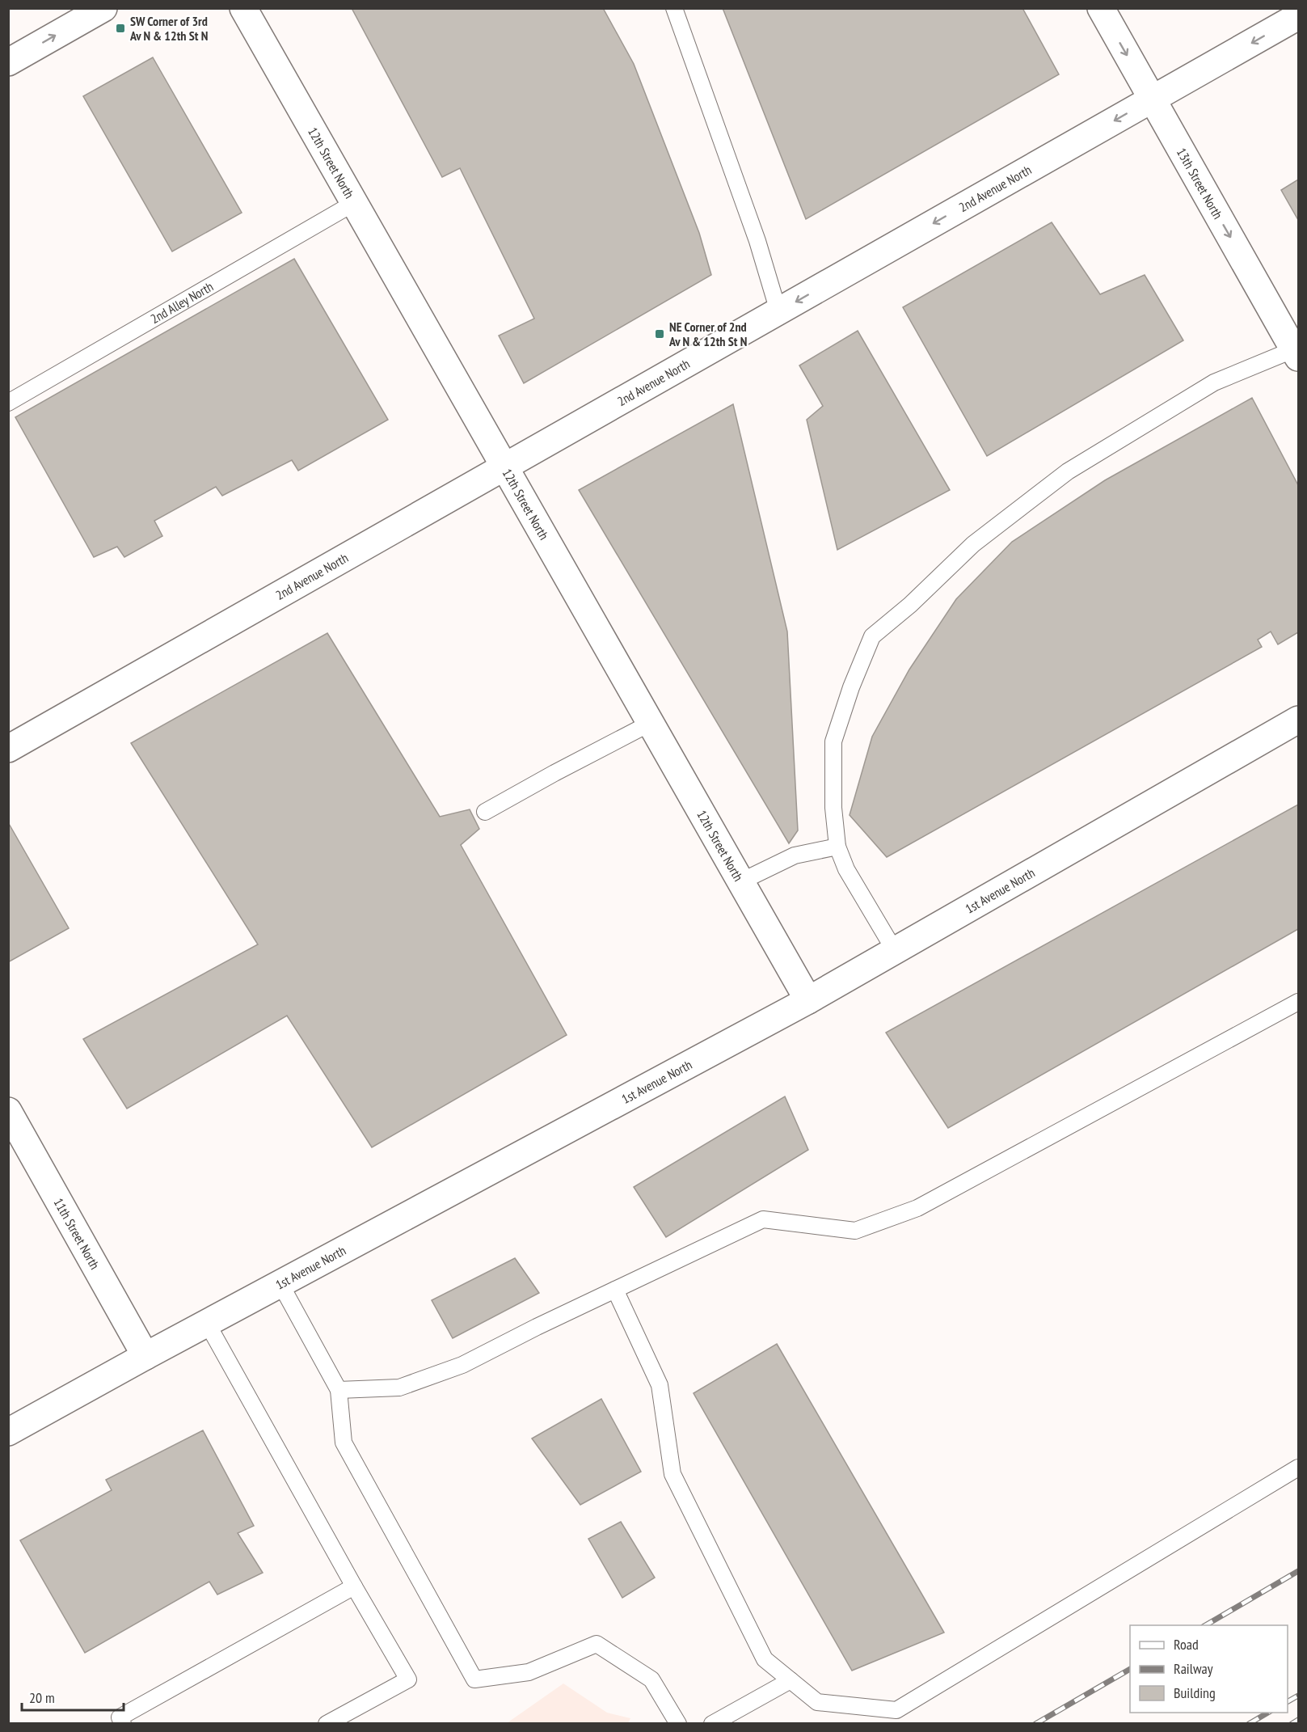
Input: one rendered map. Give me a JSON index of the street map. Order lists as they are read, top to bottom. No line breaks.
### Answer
{"streets":{"main road":["12th Street North","13th Street North","2nd Avenue North","1st Avenue North","11th Street North"],"lane":["2nd Alley North"]},"crossings":[["12th Street North","2nd Avenue North"],["12th Street North","2nd Alley North"],["12th Street North","1st Avenue North"],["13th Street North","2nd Avenue North"],["1st Avenue North","11th Street North"]],"one_way":["13th Street North","2nd Avenue North"],"places":{"transit":["SW Corner of 3rd Av N & 12th St N","NE Corner of 2nd Av N & 12th St N"]},"legend":["Road","Railway","Building"],"scale_bar":"20 m"}
